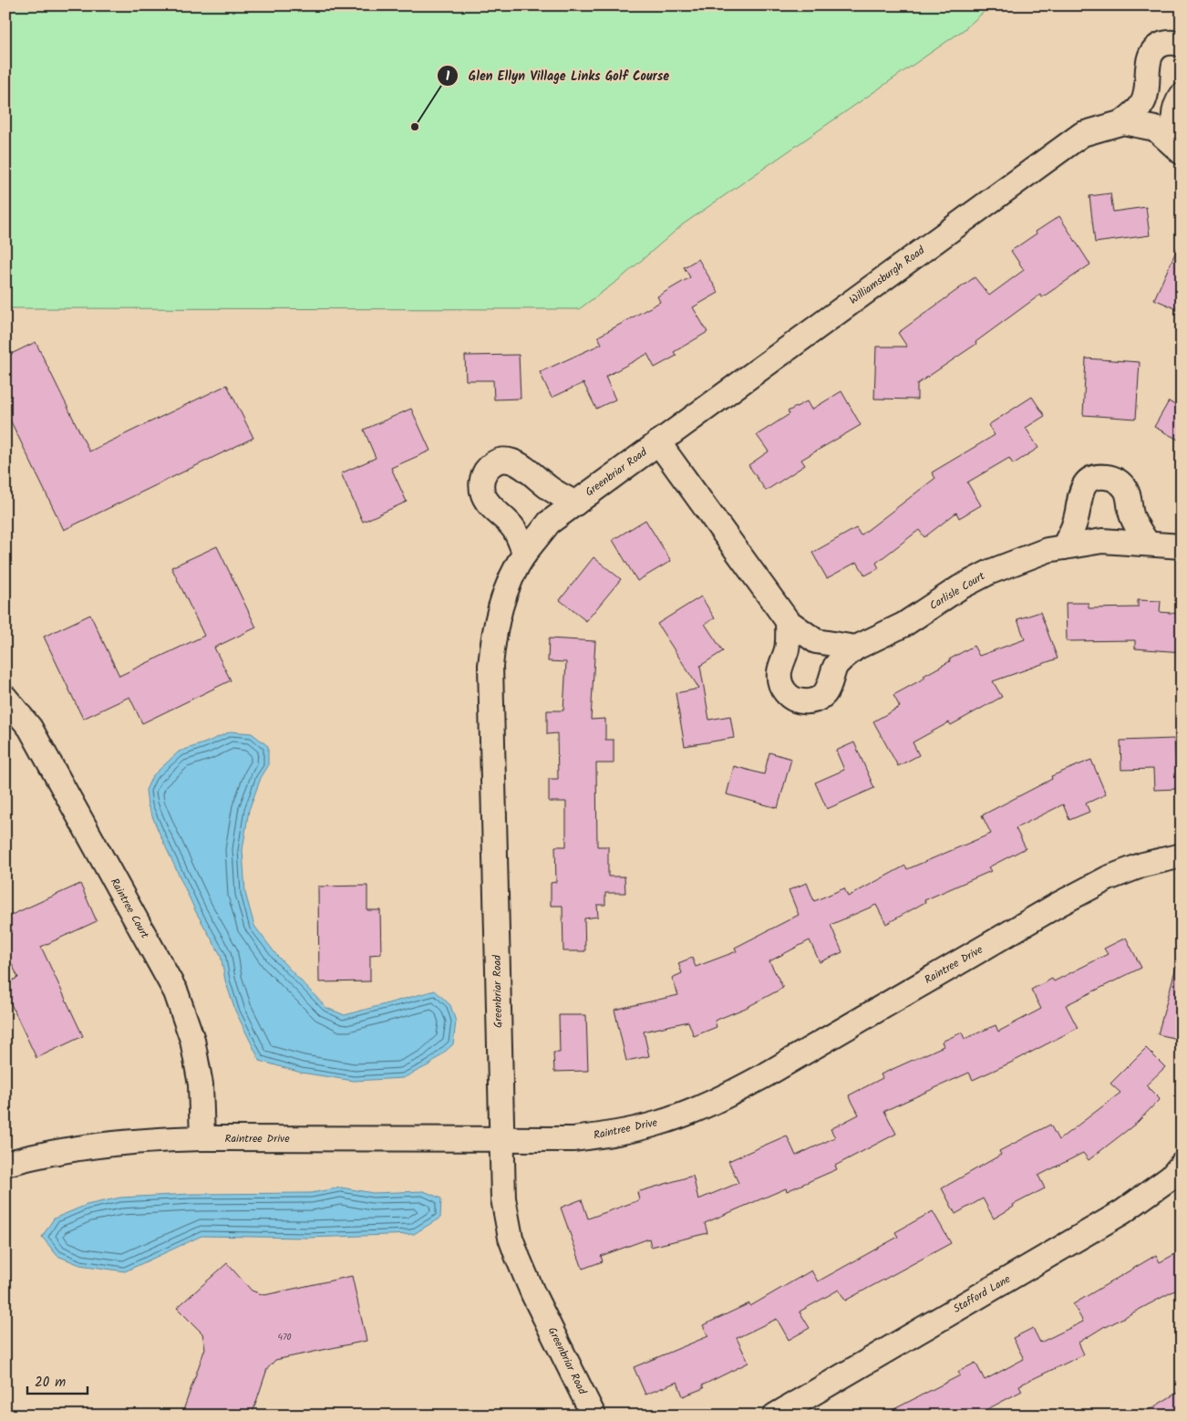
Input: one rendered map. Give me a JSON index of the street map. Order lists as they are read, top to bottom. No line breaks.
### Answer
{"streets":{"street":["Williamsburgh Road","Greenbriar Road","Carlisle Court","Raintree Court","Raintree Drive","Stafford Lane"]},"crossings":[["Williamsburgh Road","Greenbriar Road"],["Greenbriar Road","Raintree Drive"],["Raintree Court","Raintree Drive"]],"places":["Glen Ellyn Village Links Golf Course"],"house_numbers":["470"],"scale_bar":"20 m"}
